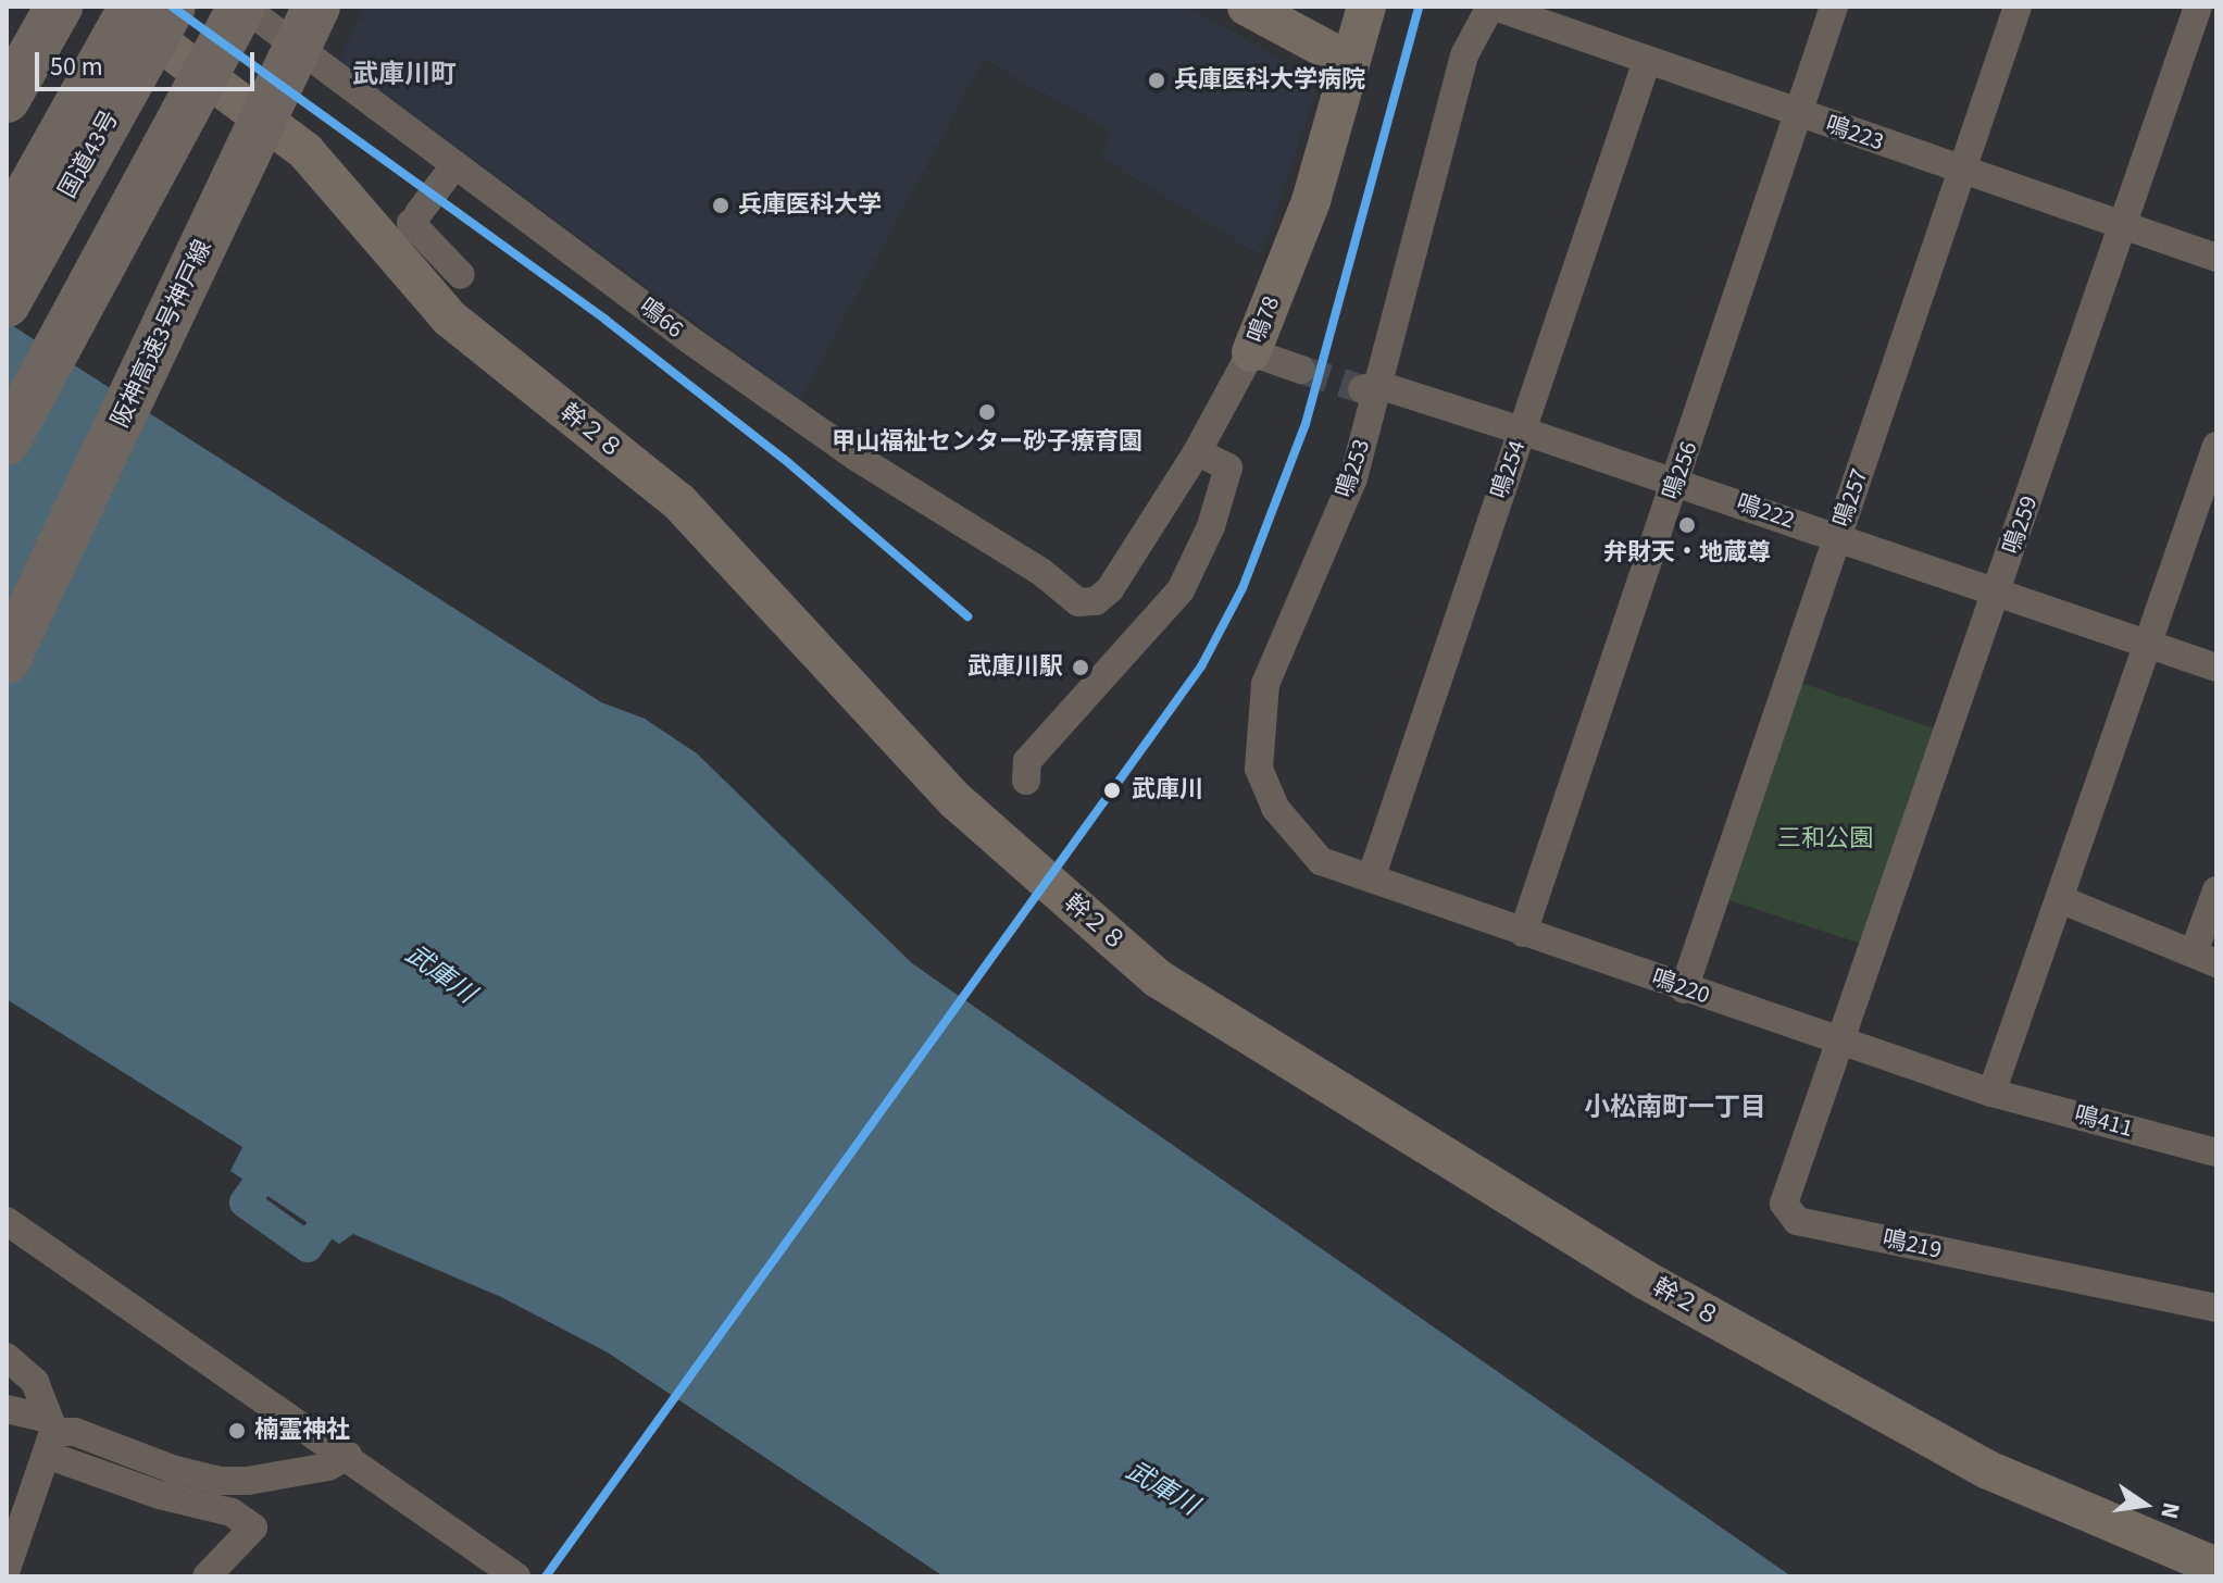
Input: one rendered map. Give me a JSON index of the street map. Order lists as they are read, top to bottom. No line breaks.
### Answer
{"streets":{"highway":["国道43号","阪神高速3号神戸線"],"street":["鳴223","鳴66","鳴78","幹２８","鳴253","鳴254","鳴256","鳴257","鳴222","鳴259","鳴220","鳴411","鳴219"]},"crossings":[["鳴223","鳴253"],["鳴223","鳴254"],["鳴223","鳴256"],["鳴223","鳴257"],["鳴223","鳴259"],["鳴66","鳴78"],["鳴253","鳴254"],["鳴253","鳴222"],["鳴253","鳴220"],["鳴254","鳴222"],["鳴254","鳴220"],["鳴256","鳴222"],["鳴256","鳴220"],["鳴257","鳴222"],["鳴257","鳴220"],["鳴222","鳴259"],["鳴259","鳴220"],["鳴259","鳴219"],["鳴220","鳴411"],["鳴220","鳴219"]],"districts":["武庫川町","小松南町一丁目"],"water":["武庫川"],"parks":["三和公園"],"places":["兵庫医科大学病院","兵庫医科大学","甲山福祉センター砂子療育園","弁財天・地蔵尊","武庫川駅","武庫川","楠霊神社"],"scale_bar":"50 m","north":"right"}
